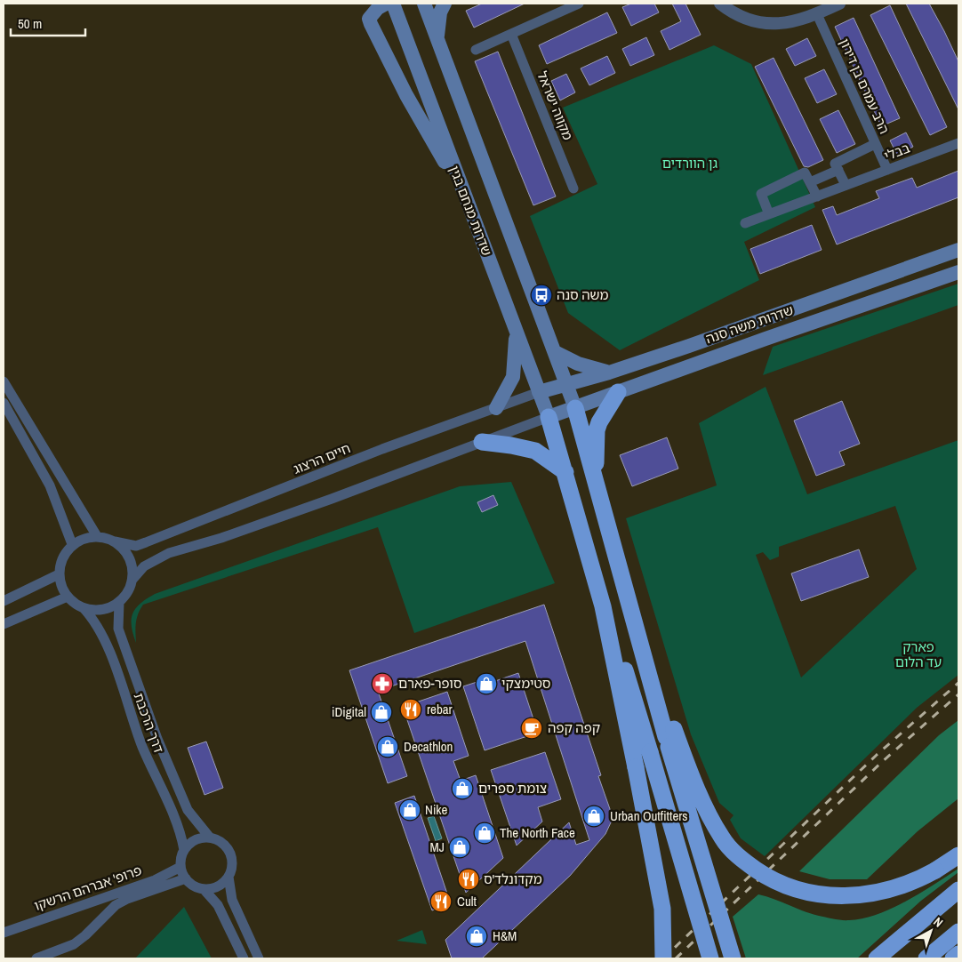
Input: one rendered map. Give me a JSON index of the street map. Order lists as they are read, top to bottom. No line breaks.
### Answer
{"streets":{"main road":["שדרות מנחם בגין","שדרות משה סנה"],"street":["הרב עמרם בן דירון","מקווה ישראל","בבלי","חיים הרצוג","דרך הרכבת","פרופ' אברהם הרשקו"]},"crossings":[["הרב עמרם בן דירון","בבלי"],["שדרות מנחם בגין","שדרות משה סנה"],["שדרות מנחם בגין","חיים הרצוג"],["שדרות משה סנה","חיים הרצוג"],["חיים הרצוג","דרך הרכבת"],["דרך הרכבת","פרופ' אברהם הרשקו"]],"parks":["גן הוורדים","פארק עד הלום"],"places":{"bus stop":["משה סנה"],"pharmacy":["סופר-פארם"],"shop":["סטימצקי","iDigital","Decathlon","צומת ספרים","Nike","Urban Outfitters","The North Face","MJ","H&M"],"restaurant":["rebar","מקדונלד'ס","Cult"],"cafe":["קפה קפה"]},"scale_bar":"50 m","north":"top right"}
